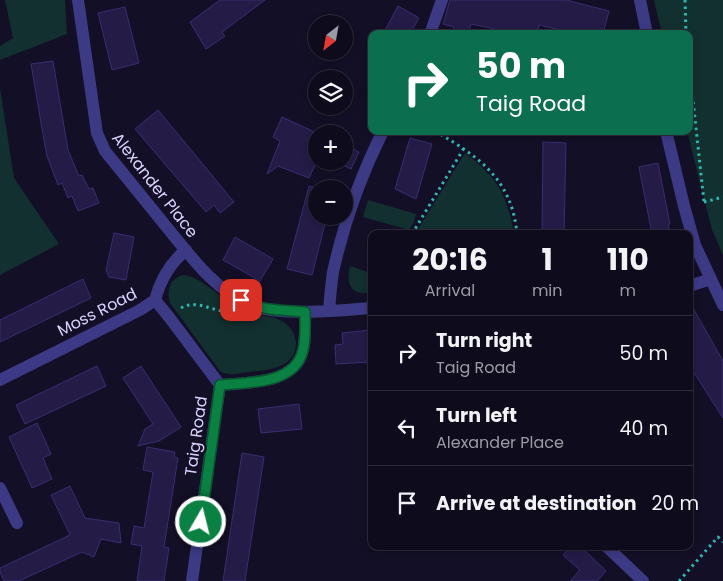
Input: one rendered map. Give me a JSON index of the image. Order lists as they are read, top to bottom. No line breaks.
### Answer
{"streets":{"street":["Alexander Place","Moss Road","Taig Road"]},"crossings":[["Alexander Place","Moss Road"],["Alexander Place","Taig Road"],["Moss Road","Taig Road"]],"north":"bottom left","page":{"map_buttons":["+","−"],"turn":["50 m","Taig Road"],"eta":["20:16","Arrival","1","min","110","m"],"list":[{"name":"Turn right","note":"Taig Road","value":"50 m"},{"name":"Turn left","note":"Alexander Place","value":"40 m"},{"name":"Arrive at destination","value":"20 m"}]}}
